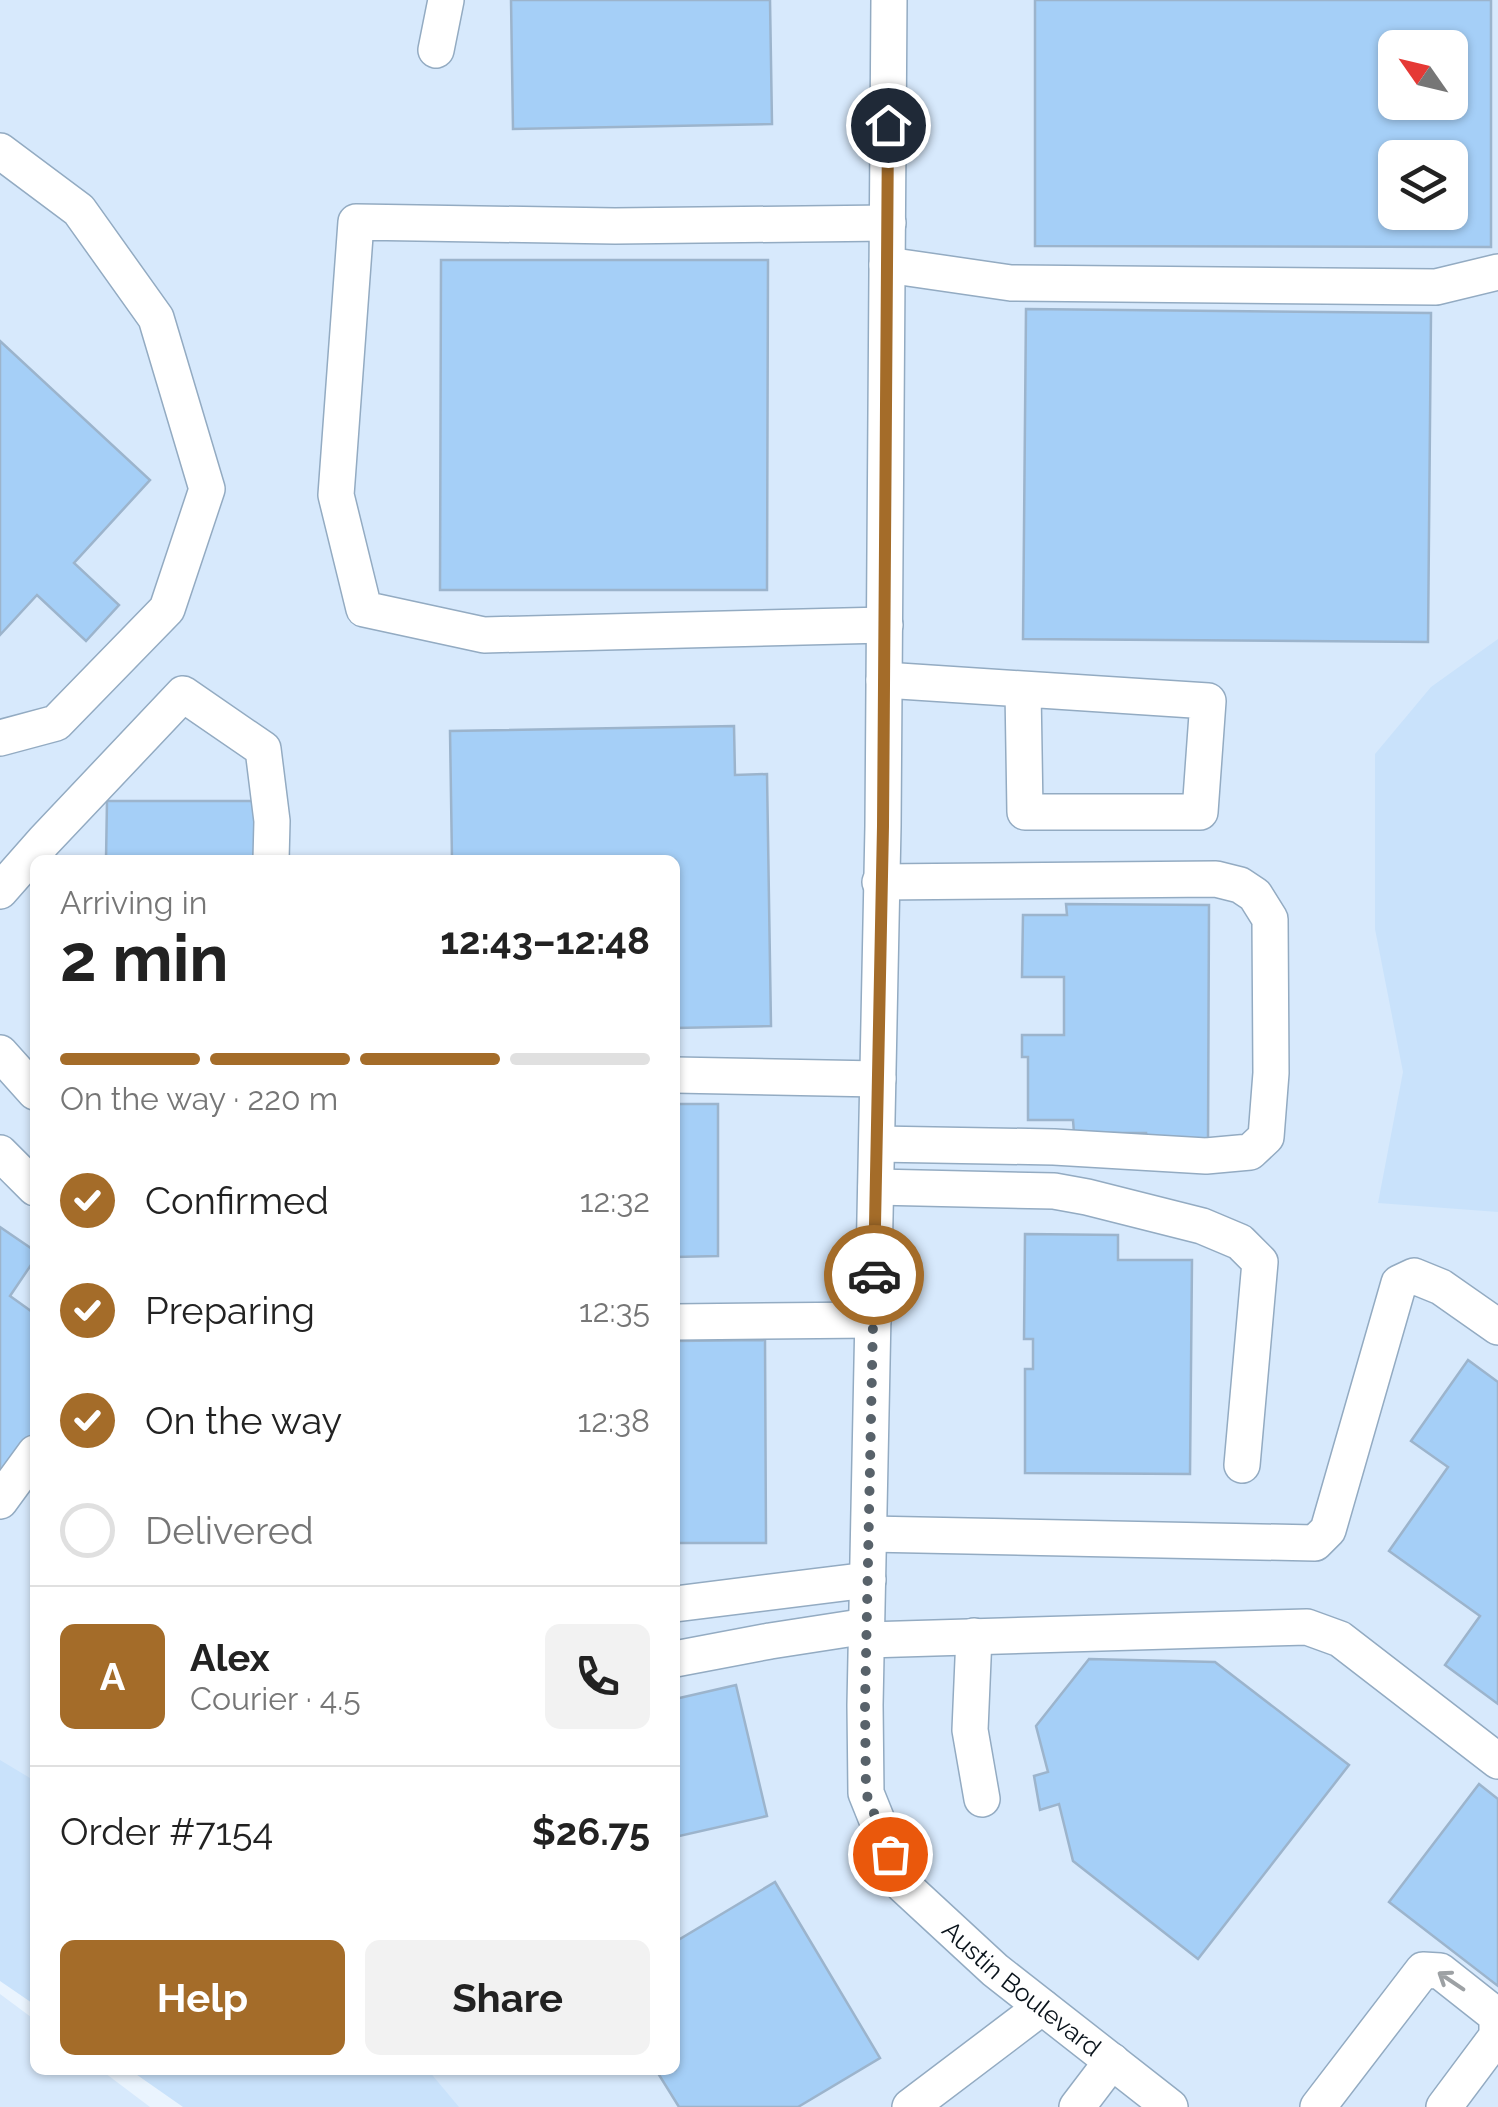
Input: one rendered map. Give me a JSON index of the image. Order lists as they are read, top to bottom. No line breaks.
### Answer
{"streets":{"street":["Austin Boulevard"]},"north":"top left","page":{"heading":["2 min","Arriving in","12:43–12:48"],"panel":["Alex","Courier · 4.5","Order #7154","$26.75"],"bar":"On the way · 220 m","list":[["Confirmed","12:32"],["Preparing","12:35"],["On the way","12:38"],"Delivered"],"round":"A","buttons":["Help","Share"]}}
